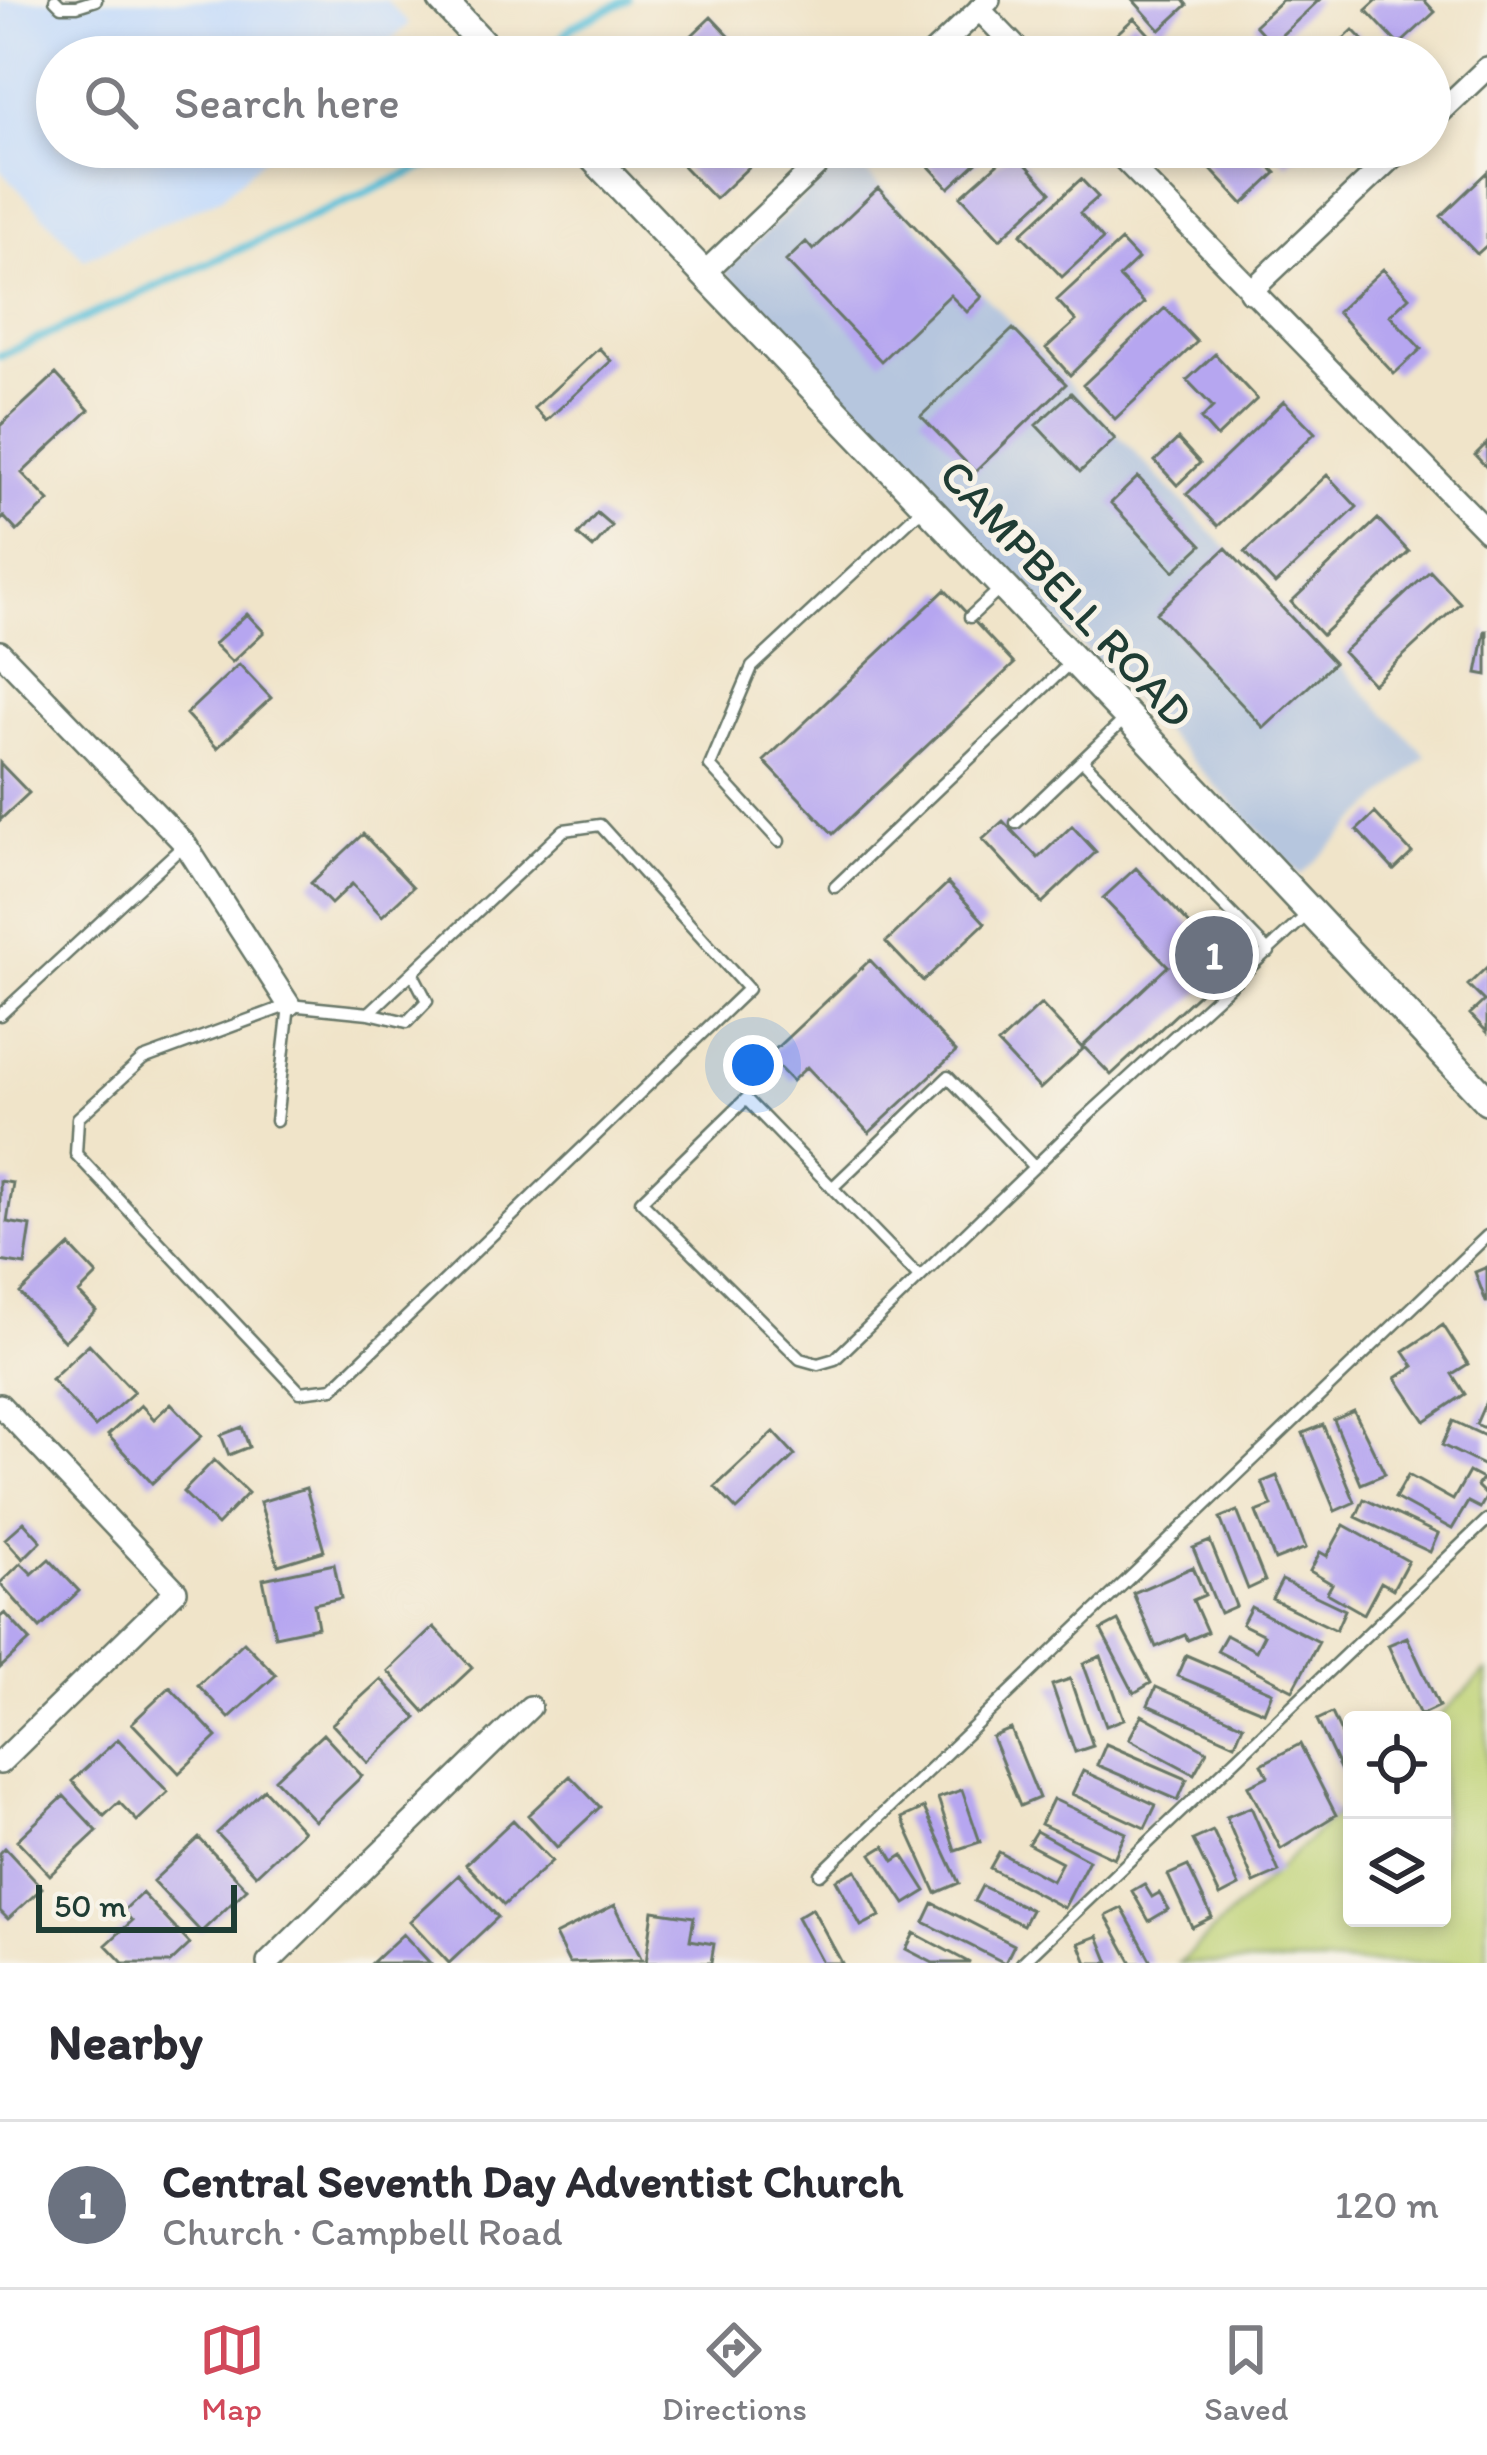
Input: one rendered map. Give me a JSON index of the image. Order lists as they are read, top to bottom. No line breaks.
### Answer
{"streets":{"street":["CAMPBELL ROAD"]},"scale_bar":"50 m","page":{"search":"Search here","pins":"1","scale":"50 m","heading":"Nearby","list":[{"mark":"1","name":"Central Seventh Day Adventist Church","note":"Church · Campbell Road","value":"120 m"}],"nav":["Map","Directions","Saved"]}}
